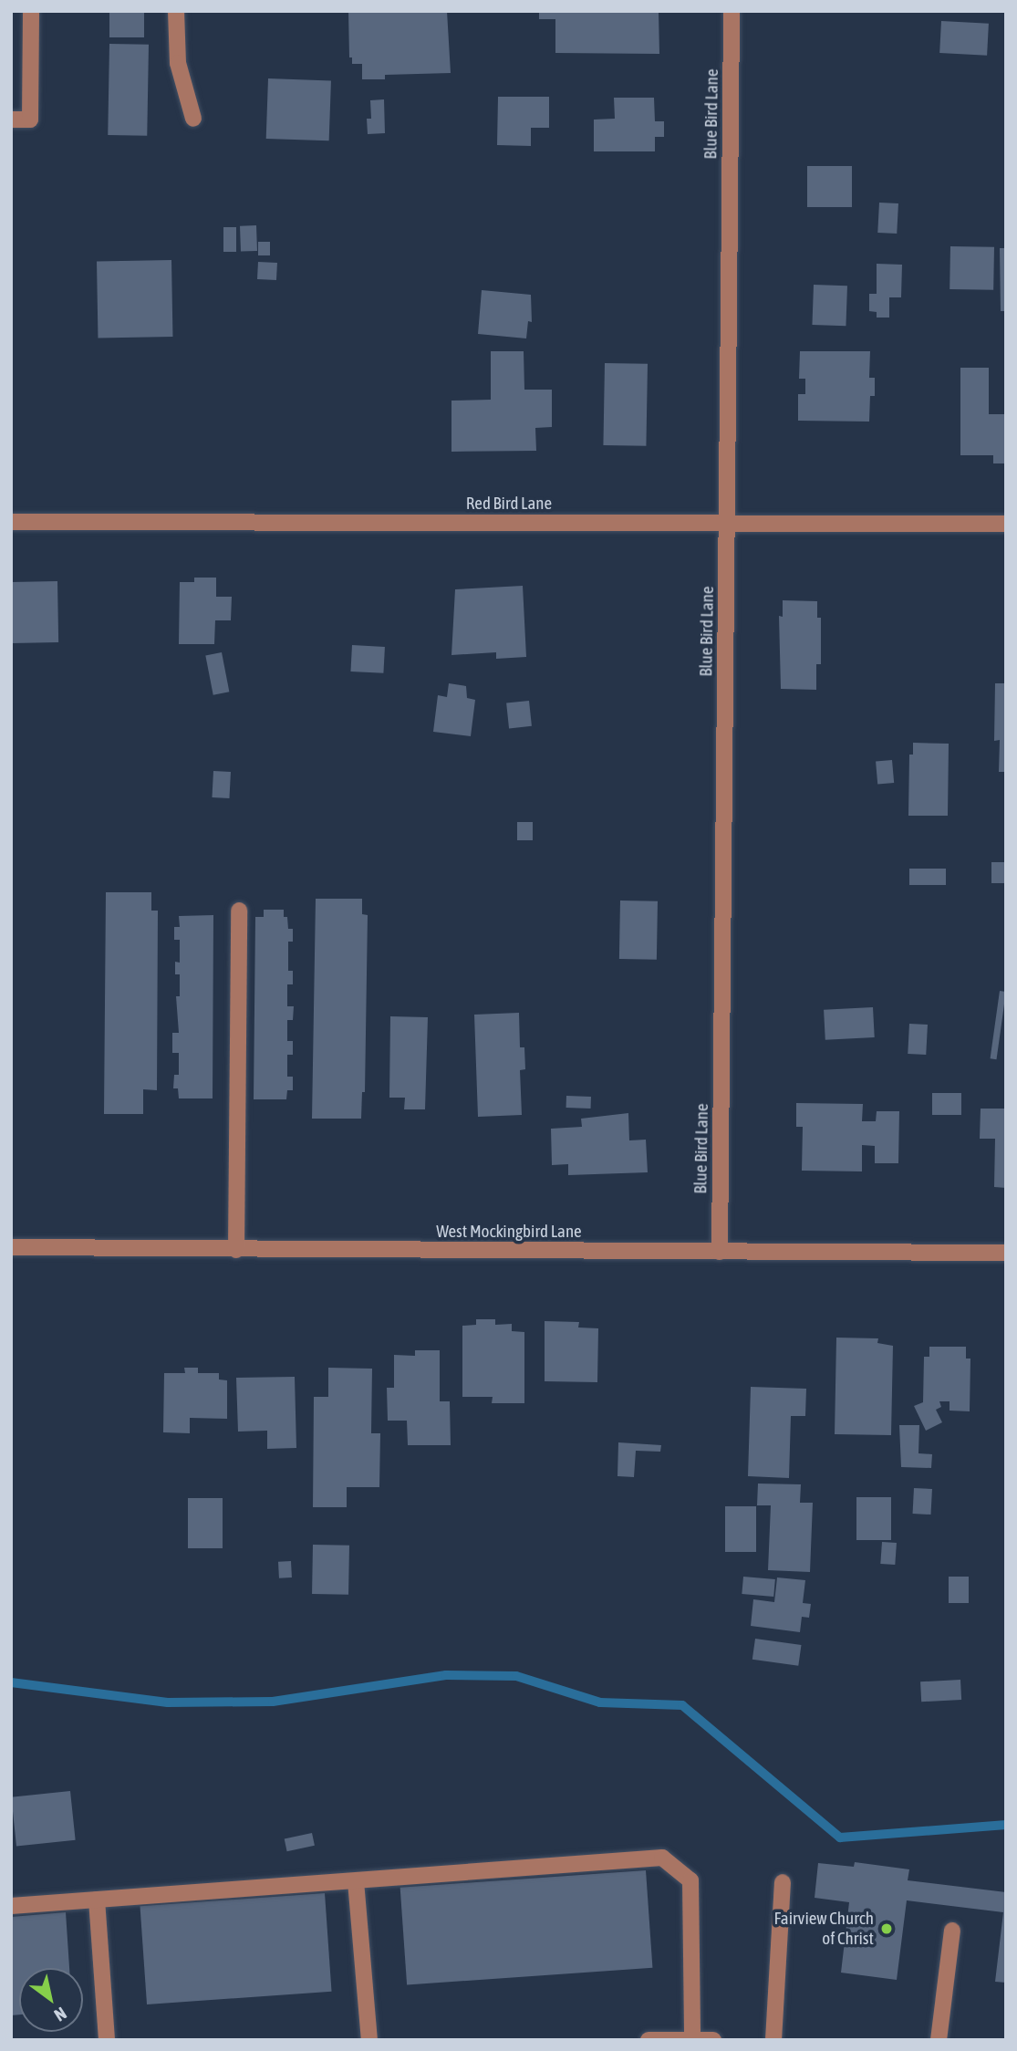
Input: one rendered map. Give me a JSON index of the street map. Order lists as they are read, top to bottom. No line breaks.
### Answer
{"streets":{"street":["Blue Bird Lane","Red Bird Lane","West Mockingbird Lane"]},"crossings":[["Blue Bird Lane","Red Bird Lane"],["Blue Bird Lane","West Mockingbird Lane"]],"places":["Fairview Church of Christ"],"north":"bottom right"}
